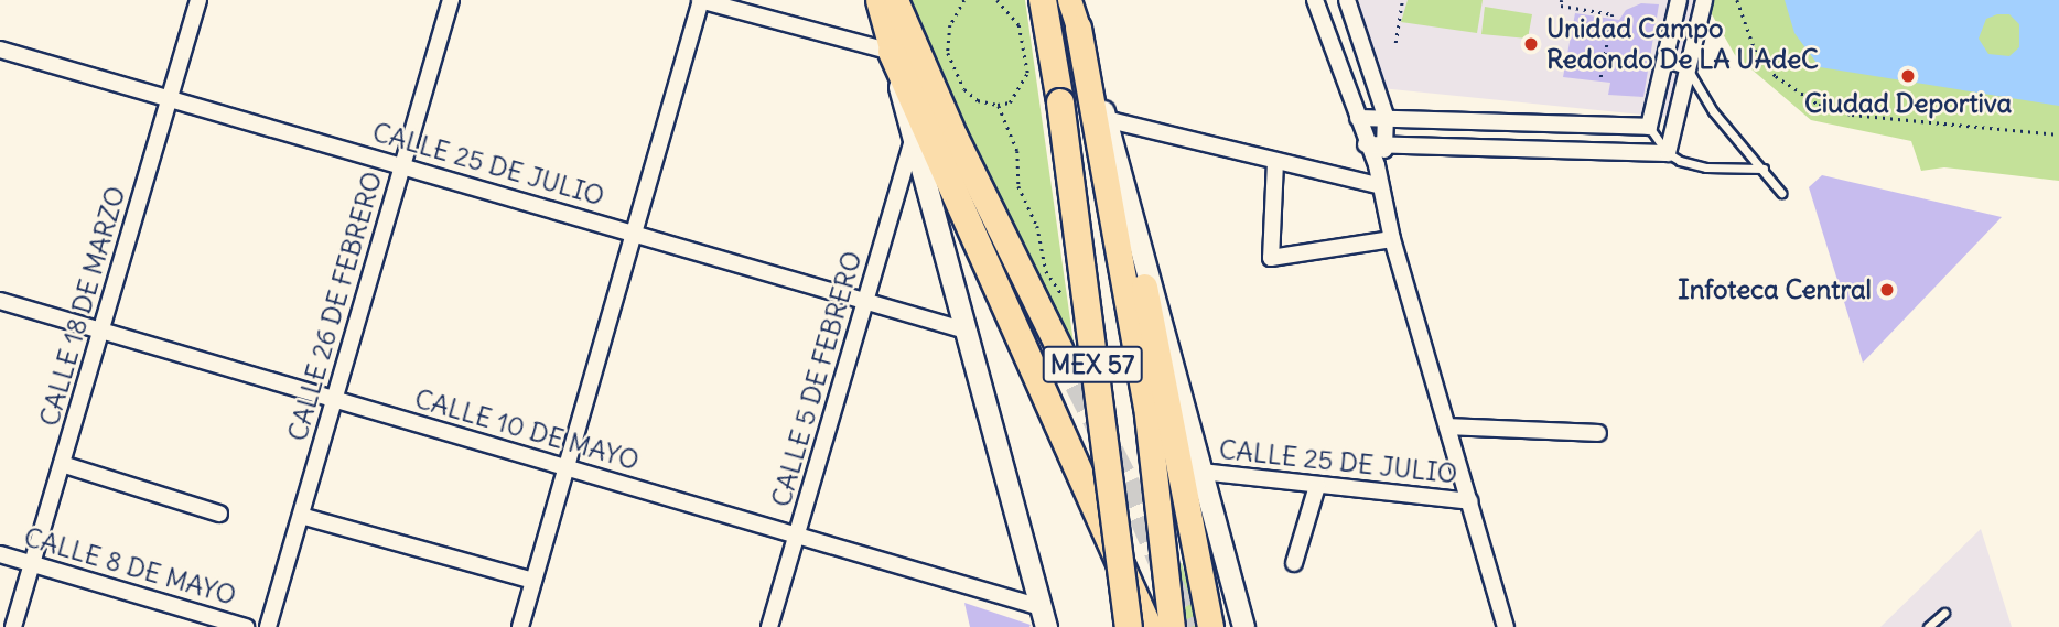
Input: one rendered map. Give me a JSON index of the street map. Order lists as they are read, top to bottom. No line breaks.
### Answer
{"streets":{"highway":["MEX 57"],"street":["CALLE 25 DE JULIO","CALLE 18 DE MARZO","CALLE 26 DE FEBRERO","CALLE 5 DE FEBRERO","CALLE 10 DE MAYO","CALLE 8 DE MAYO"]},"crossings":[["CALLE 25 DE JULIO","CALLE 18 DE MARZO"],["CALLE 25 DE JULIO","CALLE 26 DE FEBRERO"],["CALLE 25 DE JULIO","CALLE 5 DE FEBRERO"],["CALLE 18 DE MARZO","CALLE 10 DE MAYO"],["CALLE 18 DE MARZO","CALLE 8 DE MAYO"],["CALLE 26 DE FEBRERO","CALLE 10 DE MAYO"],["CALLE 5 DE FEBRERO","CALLE 10 DE MAYO"]],"places":["Unidad Campo Redondo De LA UAdeC","Ciudad Deportiva","Infoteca Central"]}
